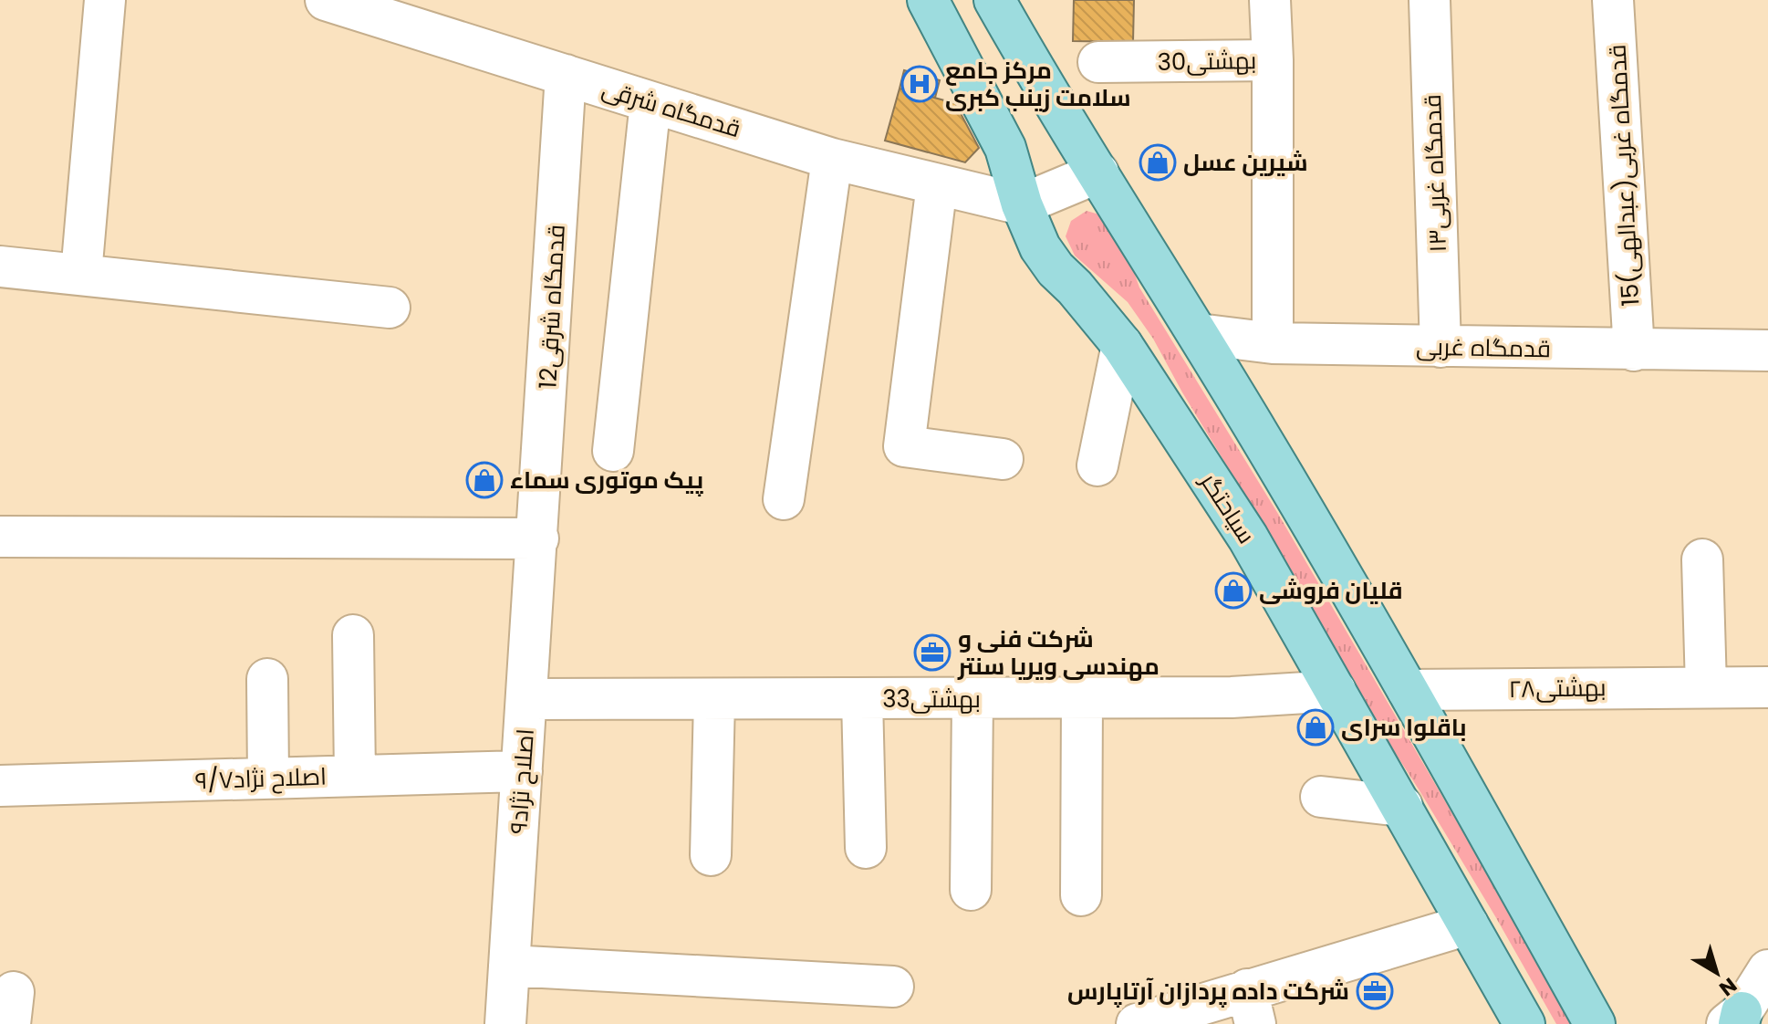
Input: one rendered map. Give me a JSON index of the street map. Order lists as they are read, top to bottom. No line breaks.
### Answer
{"streets":{"main road":["سیاحتگر"],"street":["30بهشتی","قدمگاه شرقی","قدمگاه غربی۱۳","15قدمگاه غربی(عبدالهی)","12قدمگاه شرقی","قدمگاه غربی","۲۸بهشتی","33بهشتی","اصلاح نژاد۹/۷","اصلاح نژاد۹"]},"crossings":[["قدمگاه شرقی","12قدمگاه شرقی"],["قدمگاه شرقی","سیاحتگر"],["قدمگاه غربی۱۳","قدمگاه غربی"],["15قدمگاه غربی(عبدالهی)","قدمگاه غربی"],["12قدمگاه شرقی","اصلاح نژاد۹"],["سیاحتگر","33بهشتی"],["33بهشتی","اصلاح نژاد۹"],["اصلاح نژاد۹/۷","اصلاح نژاد۹"]],"places":{"hospital":["مرکز جامع سلامت زینب کبری"],"shop":["شیرین عسل","پیک موتوری سماء","قلیان فروشی","باقلوا سرای"],"office":["شرکت فنی و مهندسی ویریا سنتر","شرکت داده پردازان آرتاپارس"]},"north":"bottom right"}
